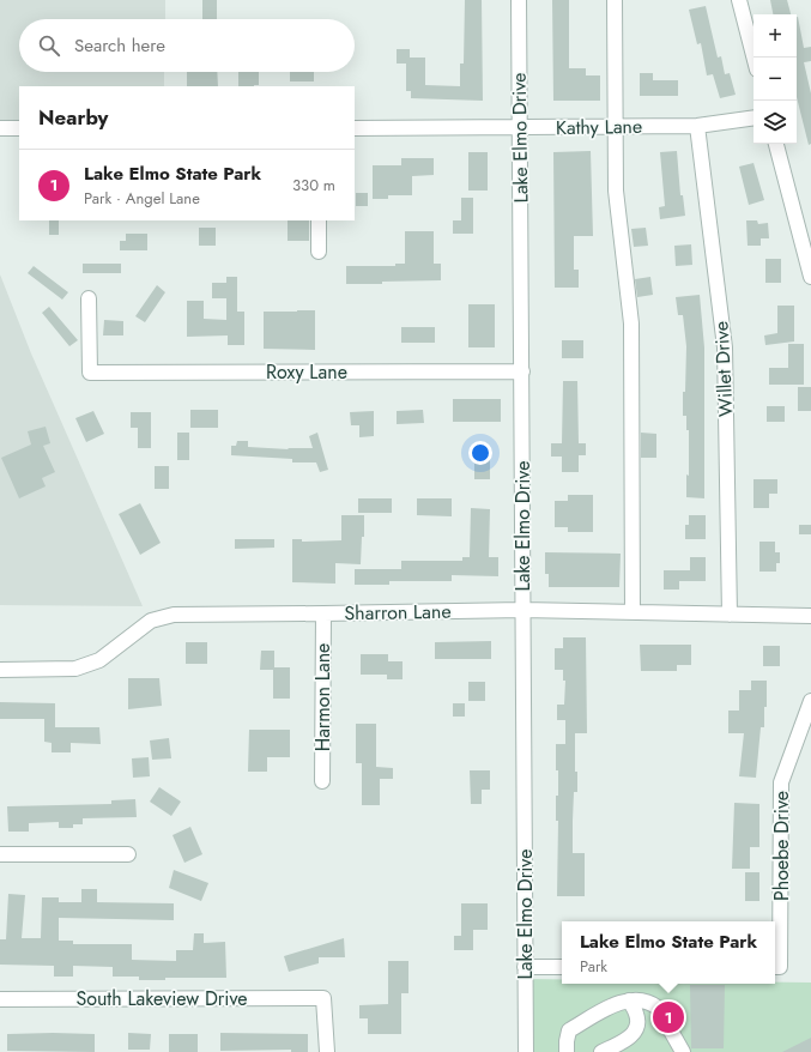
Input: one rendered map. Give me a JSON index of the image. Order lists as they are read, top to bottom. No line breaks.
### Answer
{"streets":{"street":["Kathy Lane","Lake Elmo Drive","Willet Drive","Roxy Lane","Sharron Lane","Harmon Lane","Phoebe Drive","South Lakeview Drive"]},"crossings":[["Kathy Lane","Lake Elmo Drive"],["Kathy Lane","Willet Drive"],["Lake Elmo Drive","Roxy Lane"],["Lake Elmo Drive","Sharron Lane"],["Willet Drive","Sharron Lane"],["Sharron Lane","Harmon Lane"]],"page":{"map_buttons":["+","−"],"search":"Search here","heading":"Nearby","list":[{"mark":"1","name":"Lake Elmo State Park","note":"Park · Angel Lane","value":"330 m"}],"popup":["Lake Elmo State Park","Park"],"pins":"1"}}
